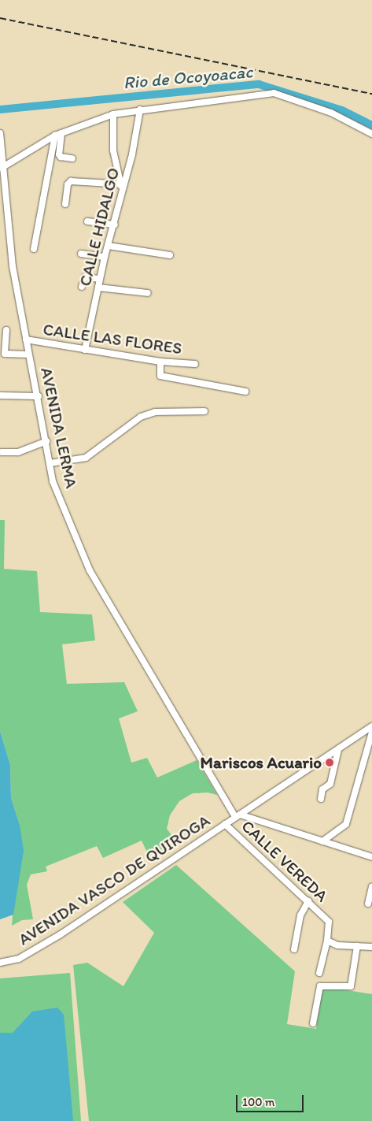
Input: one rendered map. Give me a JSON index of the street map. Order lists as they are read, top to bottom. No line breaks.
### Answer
{"streets":{"street":["CALLE HIDALGO","CALLE LAS FLORES","AVENIDA LERMA","CALLE VEREDA","AVENIDA VASCO DE QUIROGA"]},"crossings":[["CALLE HIDALGO","CALLE LAS FLORES"],["CALLE LAS FLORES","AVENIDA LERMA"],["AVENIDA LERMA","AVENIDA VASCO DE QUIROGA"],["CALLE VEREDA","AVENIDA VASCO DE QUIROGA"]],"water":["Rio de Ocoyoacac"],"places":["Mariscos Acuario"],"scale_bar":"100 m"}
